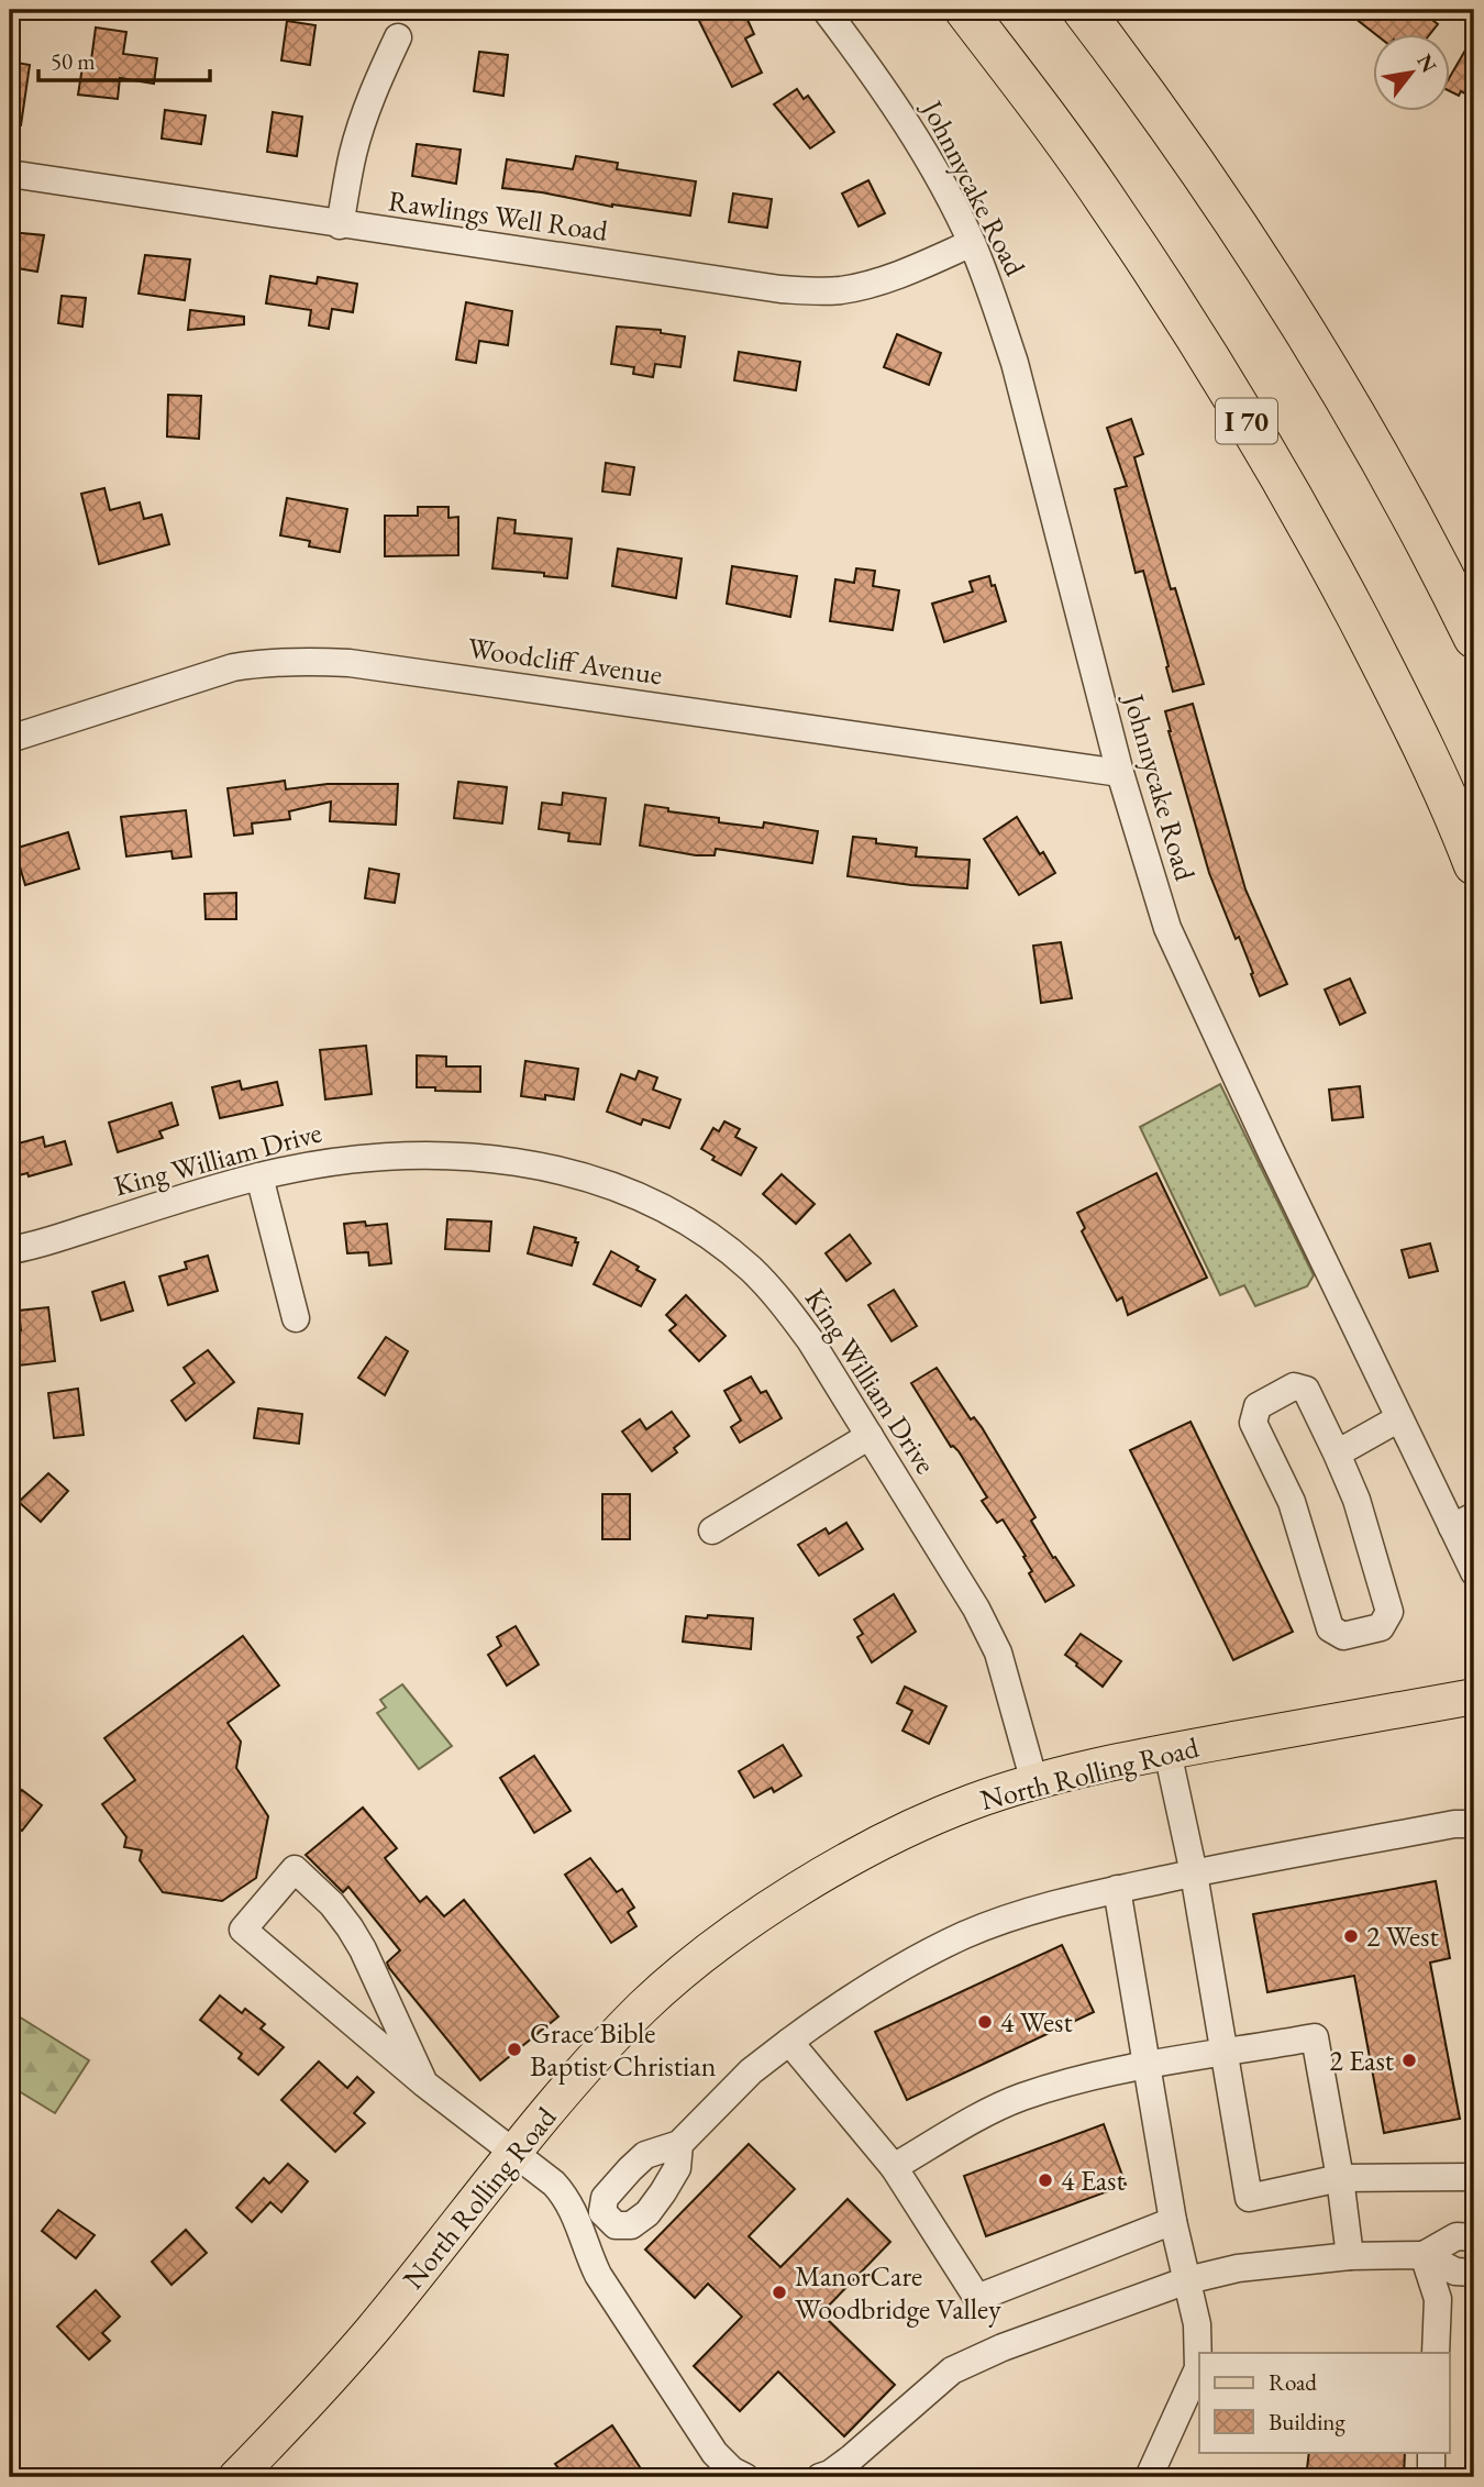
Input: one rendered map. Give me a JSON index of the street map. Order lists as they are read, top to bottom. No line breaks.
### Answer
{"streets":{"highway":["I 70"],"main road":["North Rolling Road"],"street":["Johnnycake Road","Rawlings Well Road","Woodcliff Avenue","King William Drive"]},"crossings":[["Johnnycake Road","Rawlings Well Road"],["Johnnycake Road","Woodcliff Avenue"],["King William Drive","North Rolling Road"]],"places":["2 West","4 West","Grace Bible Baptist Christian","2 East","4 East","ManorCare Woodbridge Valley"],"legend":["Road","Building"],"scale_bar":"50 m","north":"top right"}
